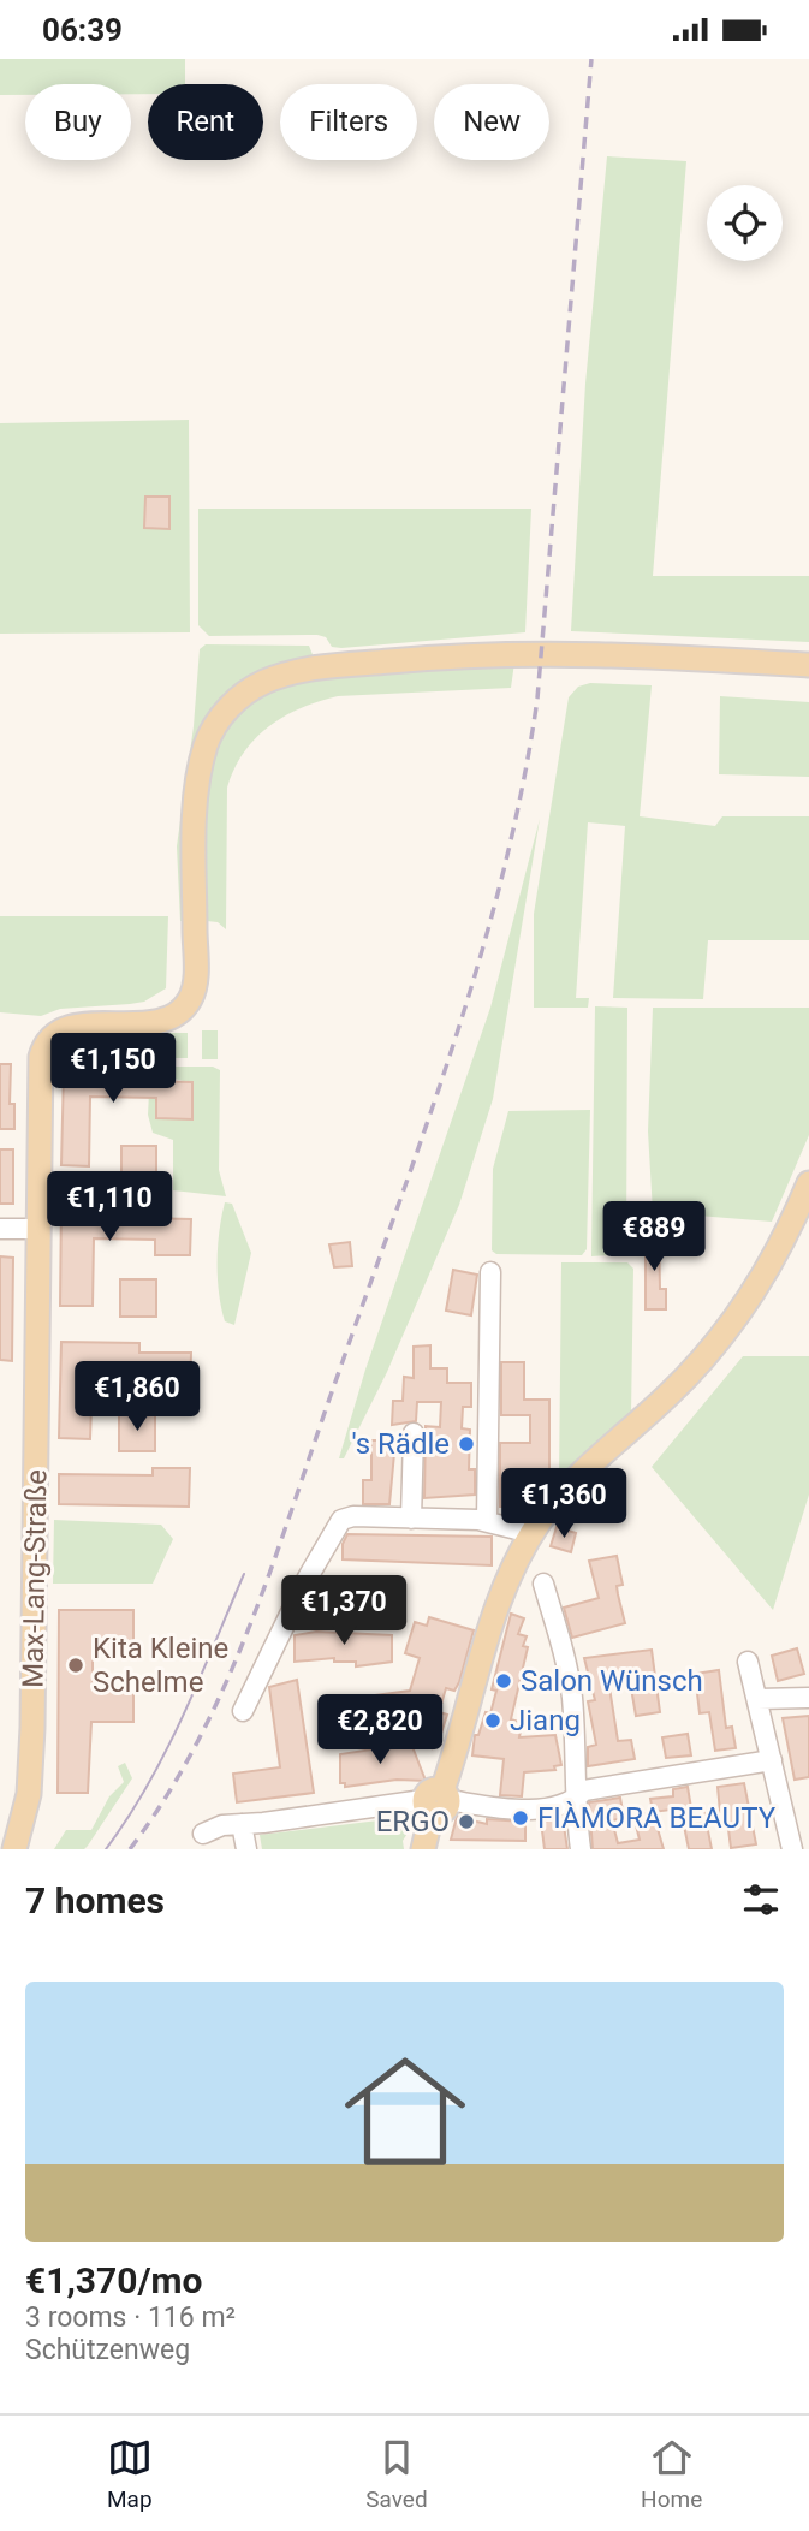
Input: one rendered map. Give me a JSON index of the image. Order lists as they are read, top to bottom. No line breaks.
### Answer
{"streets":{"main road":["Max-Lang-Straße"]},"places":["'s Rädle","Kita Kleine Schelme","Salon Wünsch","Jiang","FIÀMORA BEAUTY","ERGO"],"page":{"status":"06:39","chip":["Buy","Rent","Filters","New"],"price":["€1,150","€1,110","€889","€1,860","€1,360","€1,370","€2,820"],"heading":"7 homes","list":[{"name":"€1,370/mo","note":"3 rooms · 116 m² · Schützenweg"}],"tabs":["Map","Saved","Home"]}}
